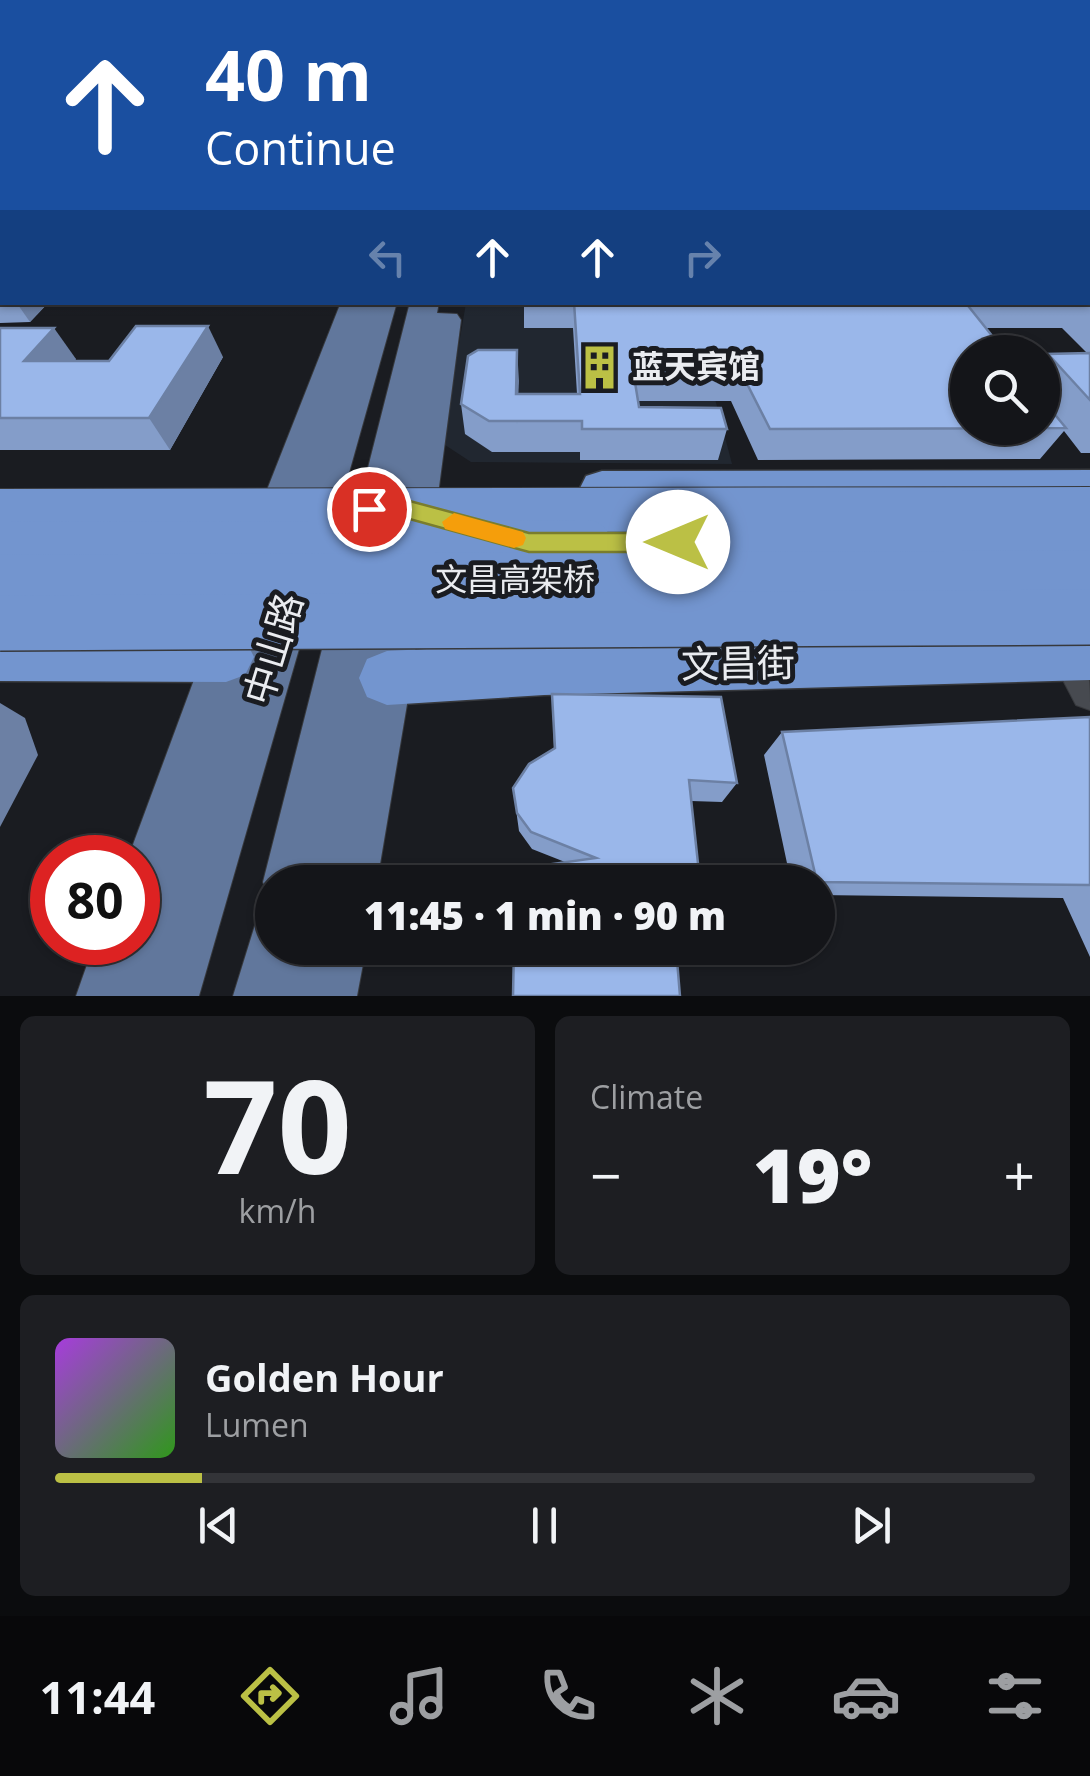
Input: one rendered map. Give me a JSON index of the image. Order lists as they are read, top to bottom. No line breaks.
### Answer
{"streets":{"highway":["文昌高架桥","文昌街"],"main road":["中山路"]},"places":{"building":["蓝天宾馆"]},"page":{"turn":["40 m","Continue"],"limit":"80","trip":"11:45 · 1 min · 90 m","tile":[["70","km/h"],"Climate"],"heat":["−","19°","+"],"song":["Golden Hour","Lumen"],"tabs":"11:44"}}
